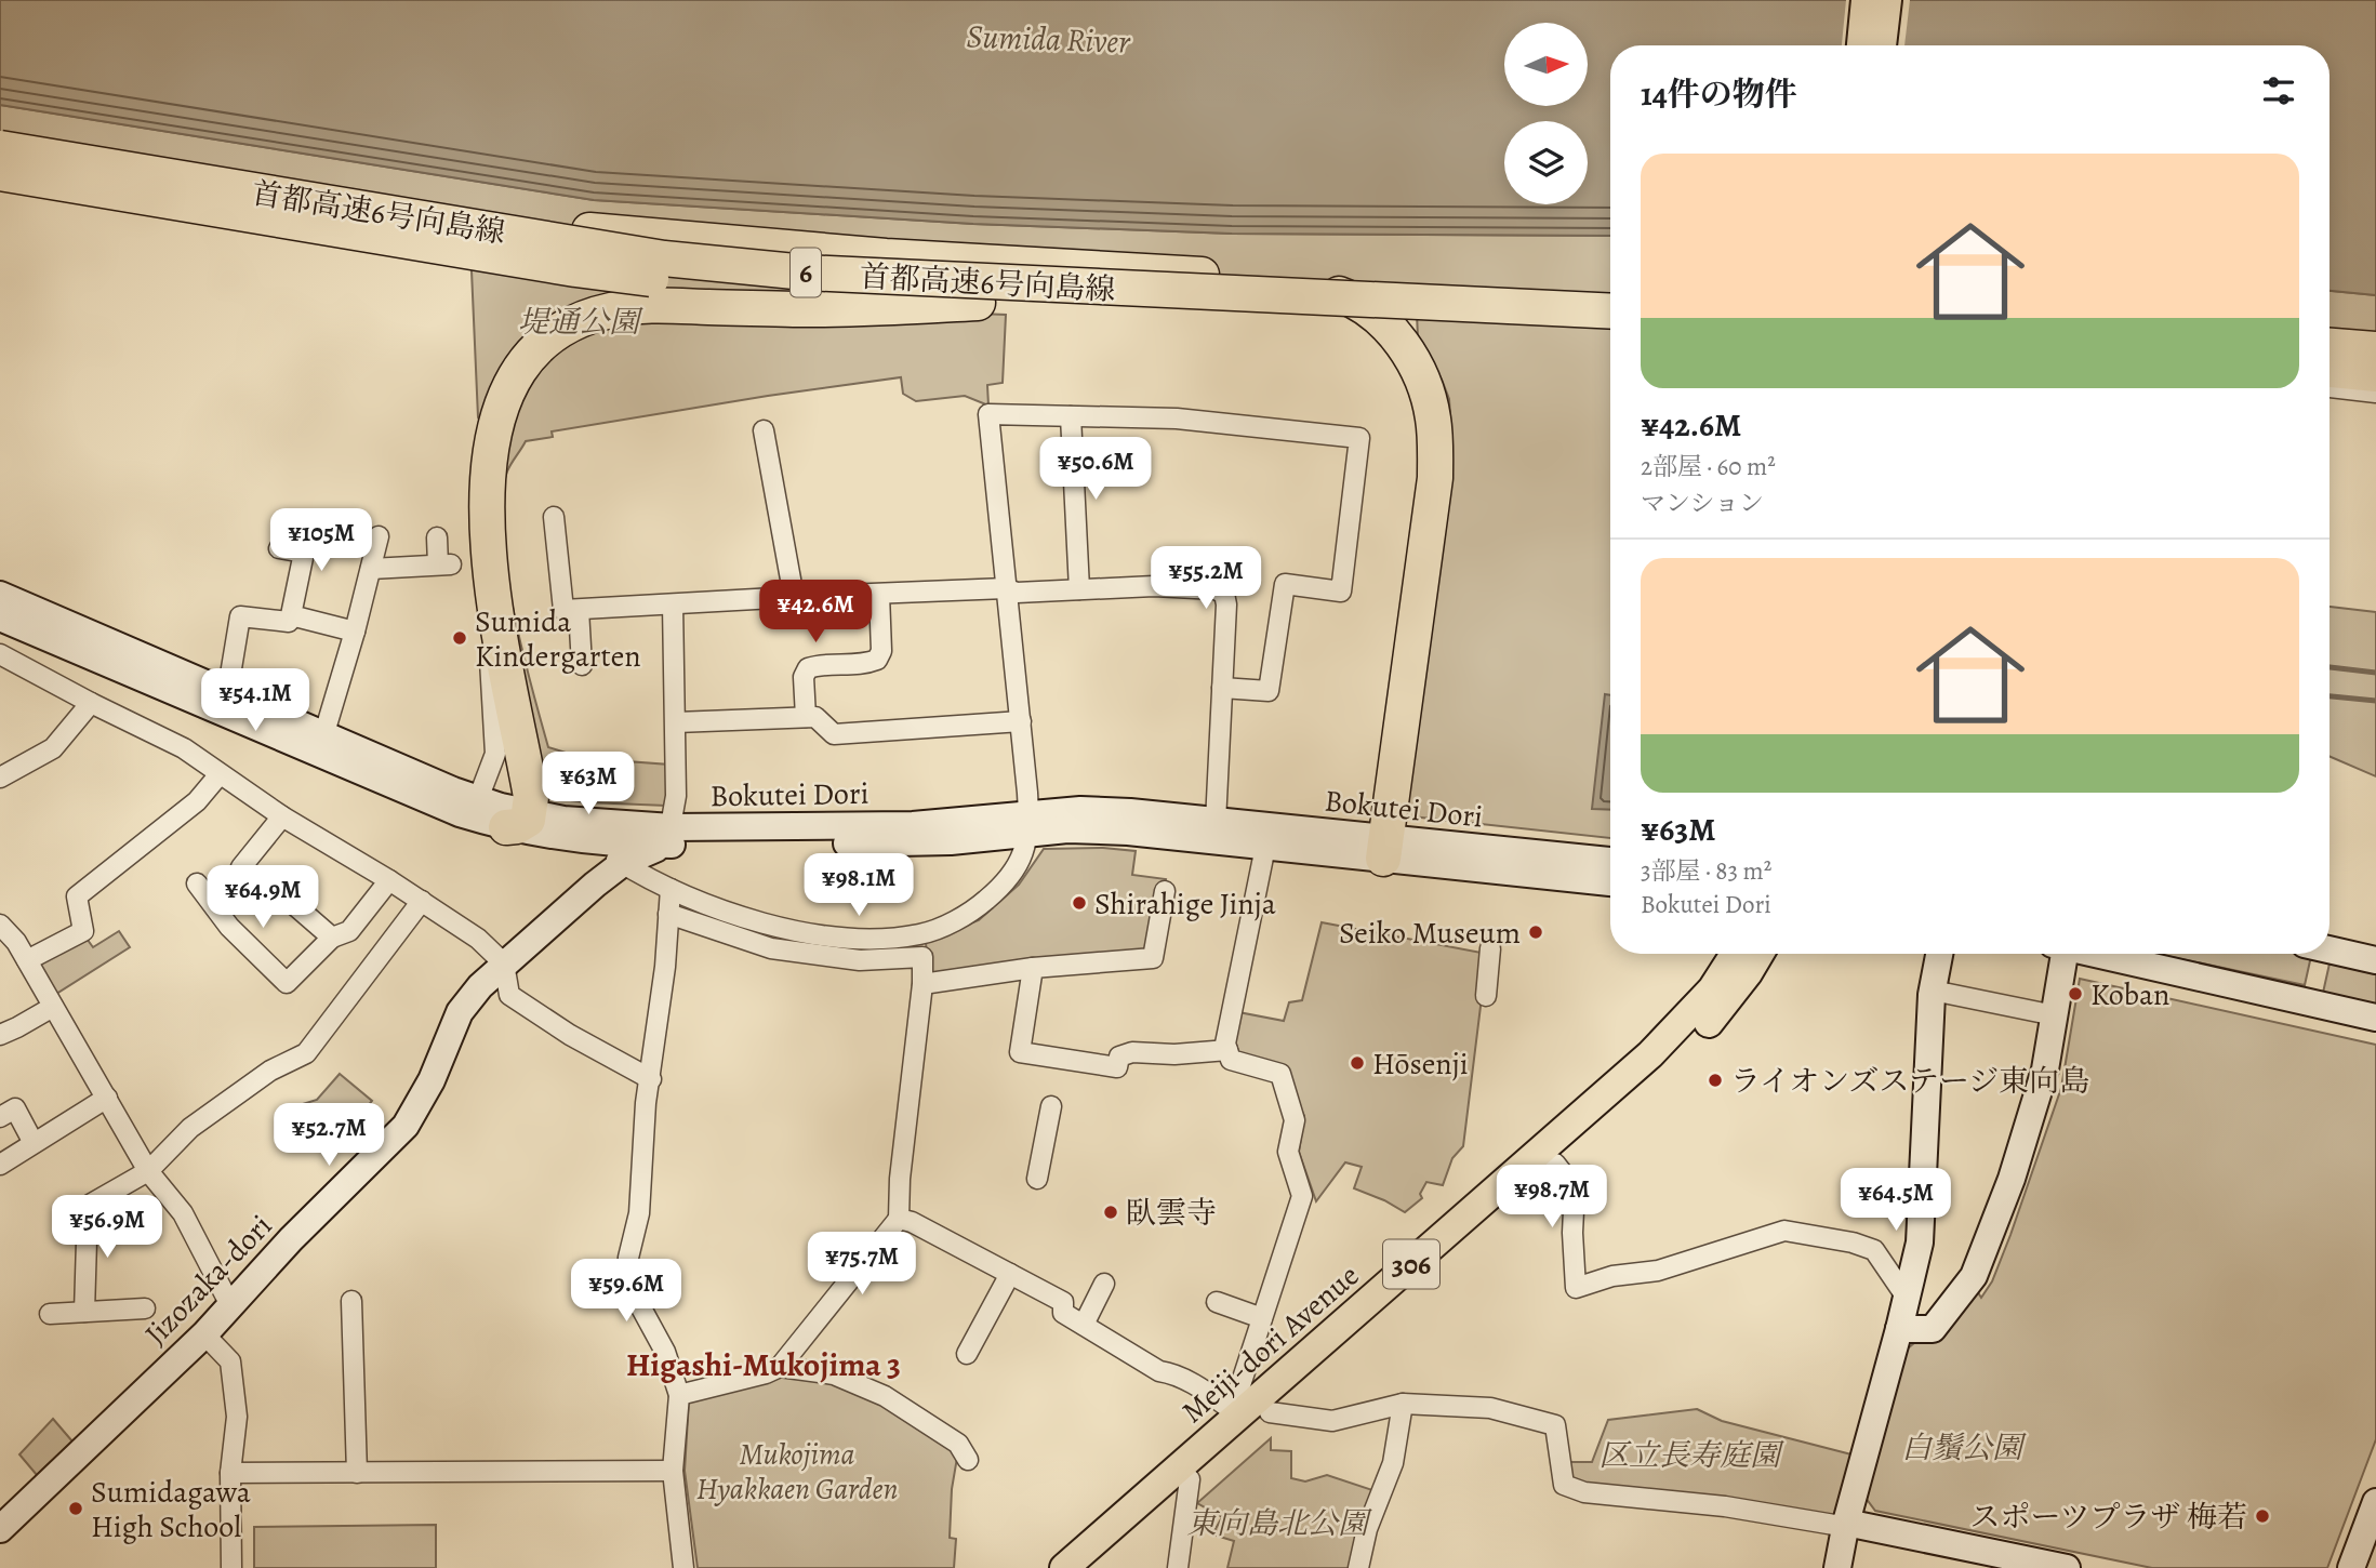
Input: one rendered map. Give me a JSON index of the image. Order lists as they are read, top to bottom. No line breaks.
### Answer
{"streets":{"highway":["首都高速6号向島線","6"],"main road":["Bokutei Dori","306","Jizozaka-dori","Meiji-dori Avenue"]},"crossings":[["Bokutei Dori","Jizozaka-dori"]],"districts":["Higashi-Mukojima 3"],"water":["Sumida River"],"parks":["堤通公園","白鬚公園","Mukojima Hyakkaen Garden","区立長寿庭園","東向島北公園"],"places":["Sumida Kindergarten","Shirahige Jinja","Seiko Museum","Koban","Hōsenji","ライオンズステージ東向島","臥雲寺","Sumidagawa High School","スポーツプラザ 梅若"],"north":"right","page":{"heading":"14件の物件","list":[{"name":"¥42.6M","note":"2部屋 · 60 m² · マンション"},{"name":"¥63M","note":"3部屋 · 83 m² · Bokutei Dori"}],"price":["¥50.6M","¥105M","¥55.2M","¥42.6M","¥54.1M","¥63M","¥98.1M","¥64.9M","¥52.7M","¥98.7M","¥64.5M","¥56.9M","¥75.7M","¥59.6M"]}}
